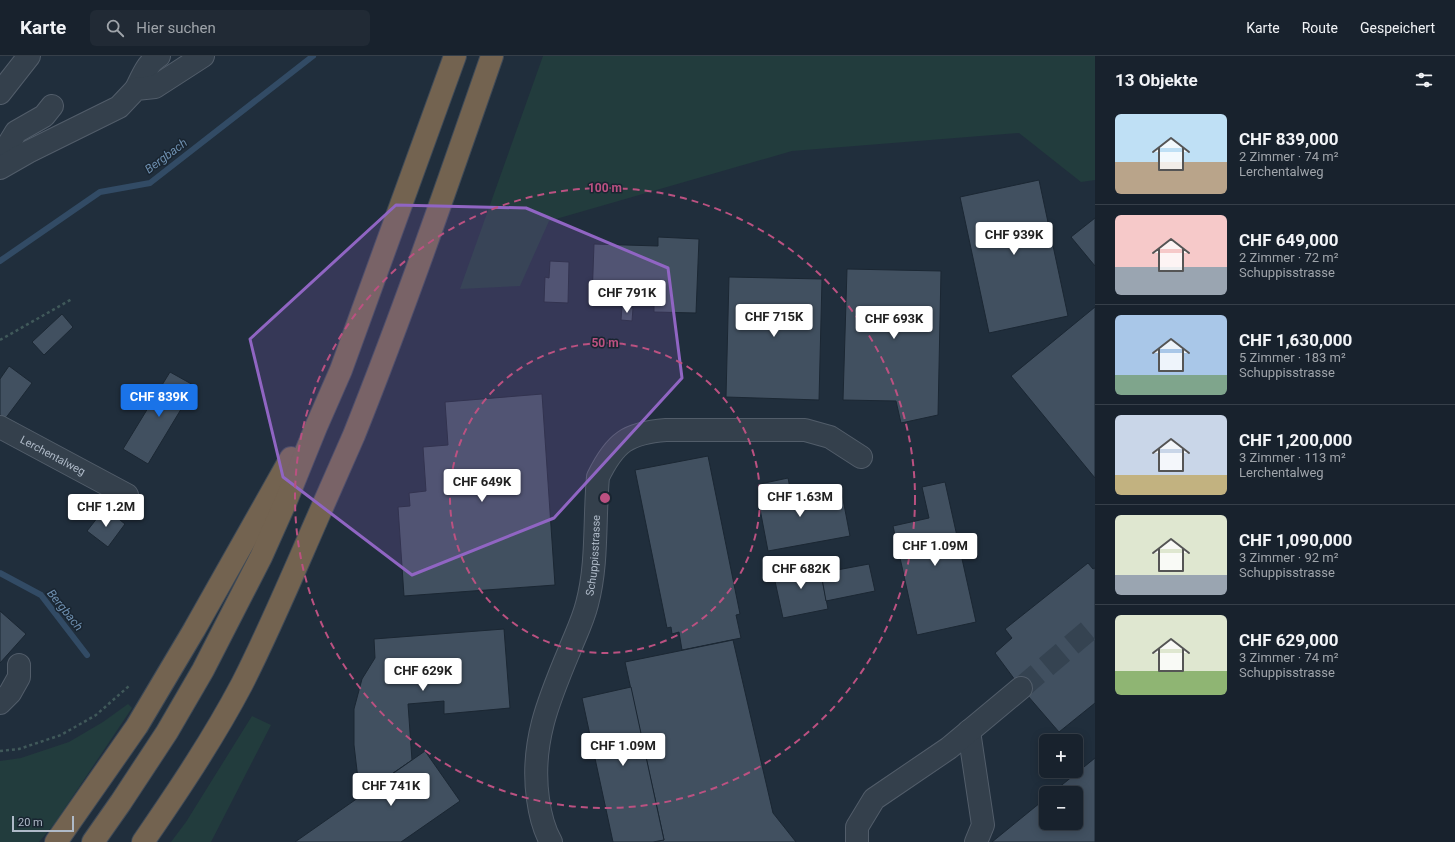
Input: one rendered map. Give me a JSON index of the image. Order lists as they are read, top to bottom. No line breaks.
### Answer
{"streets":{"street":["Lerchentalweg","Schuppisstrasse"]},"water":["Bergbach"],"scale_bar":"20 m","page":{"header":"Karte","search":"Hier suchen","nav":["Karte","Route","Gespeichert"],"heading":"13 Objekte","list":[{"name":"CHF 839,000","note":"2 Zimmer · 74 m² · Lerchentalweg"},{"name":"CHF 649,000","note":"2 Zimmer · 72 m² · Schuppisstrasse"},{"name":"CHF 1,630,000","note":"5 Zimmer · 183 m² · Schuppisstrasse"},{"name":"CHF 1,200,000","note":"3 Zimmer · 113 m² · Lerchentalweg"},{"name":"CHF 1,090,000","note":"3 Zimmer · 92 m² · Schuppisstrasse"},{"name":"CHF 629,000","note":"3 Zimmer · 74 m² · Schuppisstrasse"}],"price":["CHF 939K","CHF 791K","CHF 715K","CHF 693K","CHF 839K","CHF 649K","CHF 1.63M","CHF 1.2M","CHF 1.09M","CHF 682K","CHF 629K","CHF 1.09M","CHF 741K"],"map_buttons":["+","−"],"scale":"20 m"},"rings":["100 m","50 m"]}
